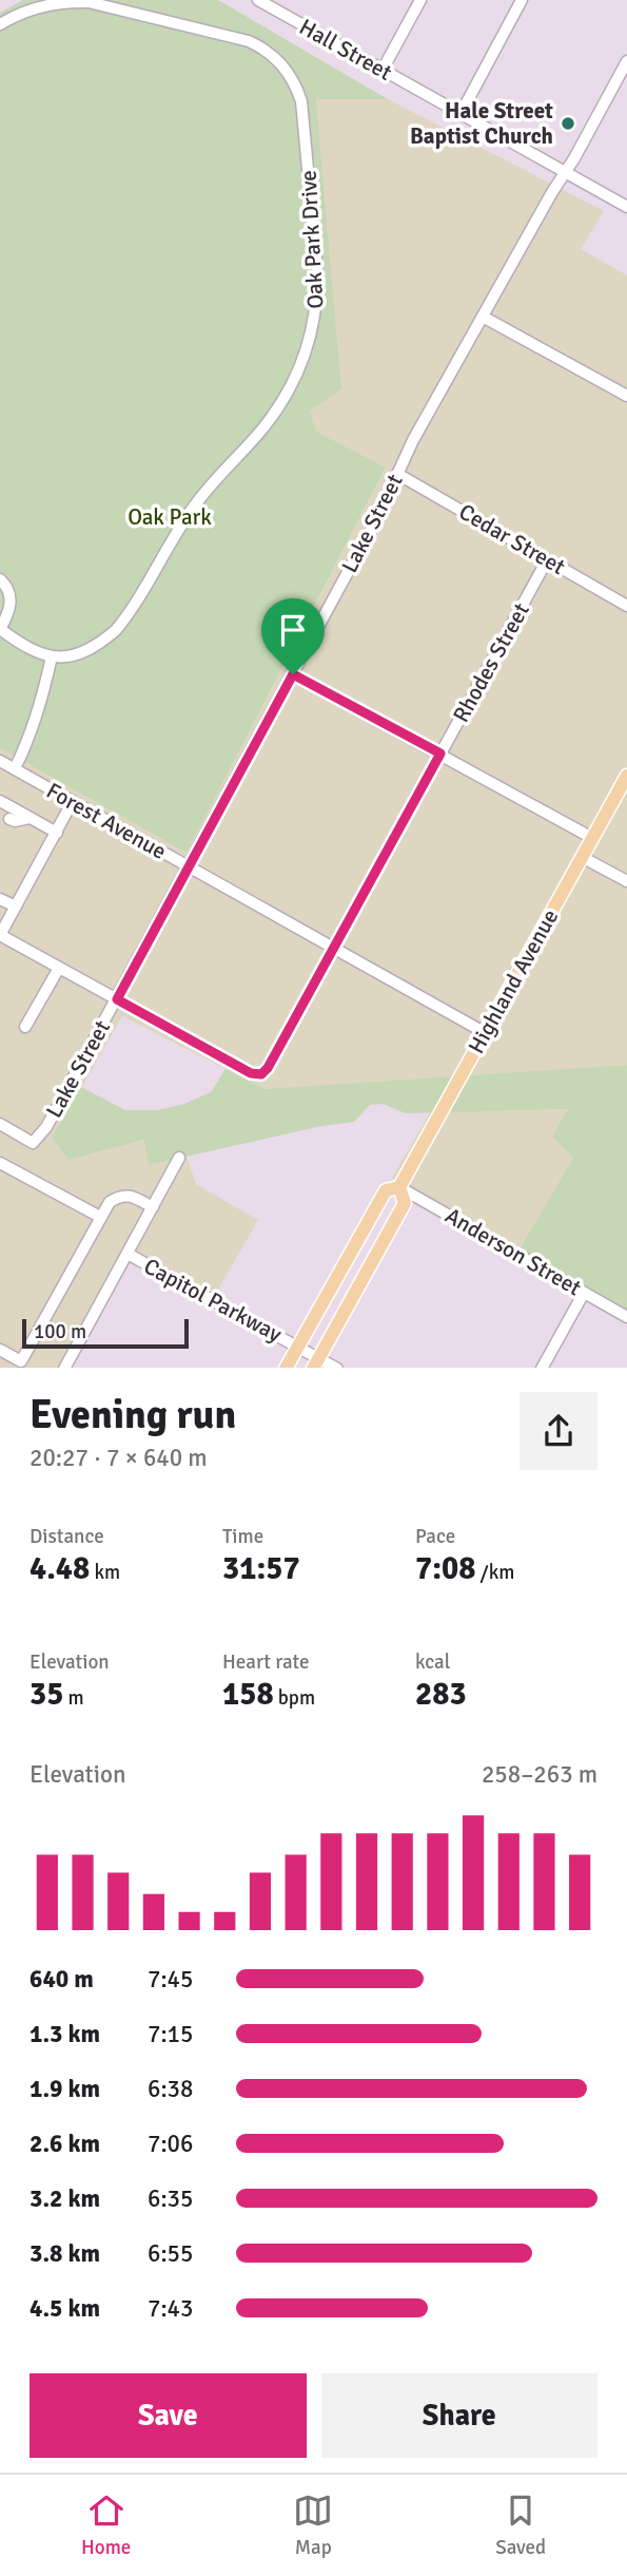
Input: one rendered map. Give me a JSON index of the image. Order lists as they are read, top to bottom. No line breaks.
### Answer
{"streets":{"main road":["Highland Avenue"],"street":["Hall Street","Oak Park Drive","Lake Street","Cedar Street","Rhodes Street","Forest Avenue","Anderson Street","Capitol Parkway"]},"crossings":[["Hall Street","Lake Street"],["Lake Street","Cedar Street"],["Lake Street","Rhodes Street"],["Lake Street","Forest Avenue"],["Cedar Street","Rhodes Street"],["Rhodes Street","Forest Avenue"],["Forest Avenue","Highland Avenue"],["Highland Avenue","Anderson Street"],["Highland Avenue","Capitol Parkway"]],"parks":["Oak Park"],"places":["Hale Street Baptist Church"],"scale_bar":"100 m","page":{"scale":"100 m","heading":["Evening run","20:27 · 7 × 640 m"],"stats":[["Distance","4.48 km"],["Time","31:57"],["Pace","7:08 /km"],["Elevation","35 m"],["Heart rate","158 bpm"],["kcal","283"]],"chart":["Elevation","258–263 m"],"list":[{"name":"640 m","note":"7:45"},{"name":"1.3 km","note":"7:15"},{"name":"1.9 km","note":"6:38"},{"name":"2.6 km","note":"7:06"},{"name":"3.2 km","note":"6:35"},{"name":"3.8 km","note":"6:55"},{"name":"4.5 km","note":"7:43"}],"buttons":["Save","Share"],"tabs":["Home","Map","Saved"]}}
